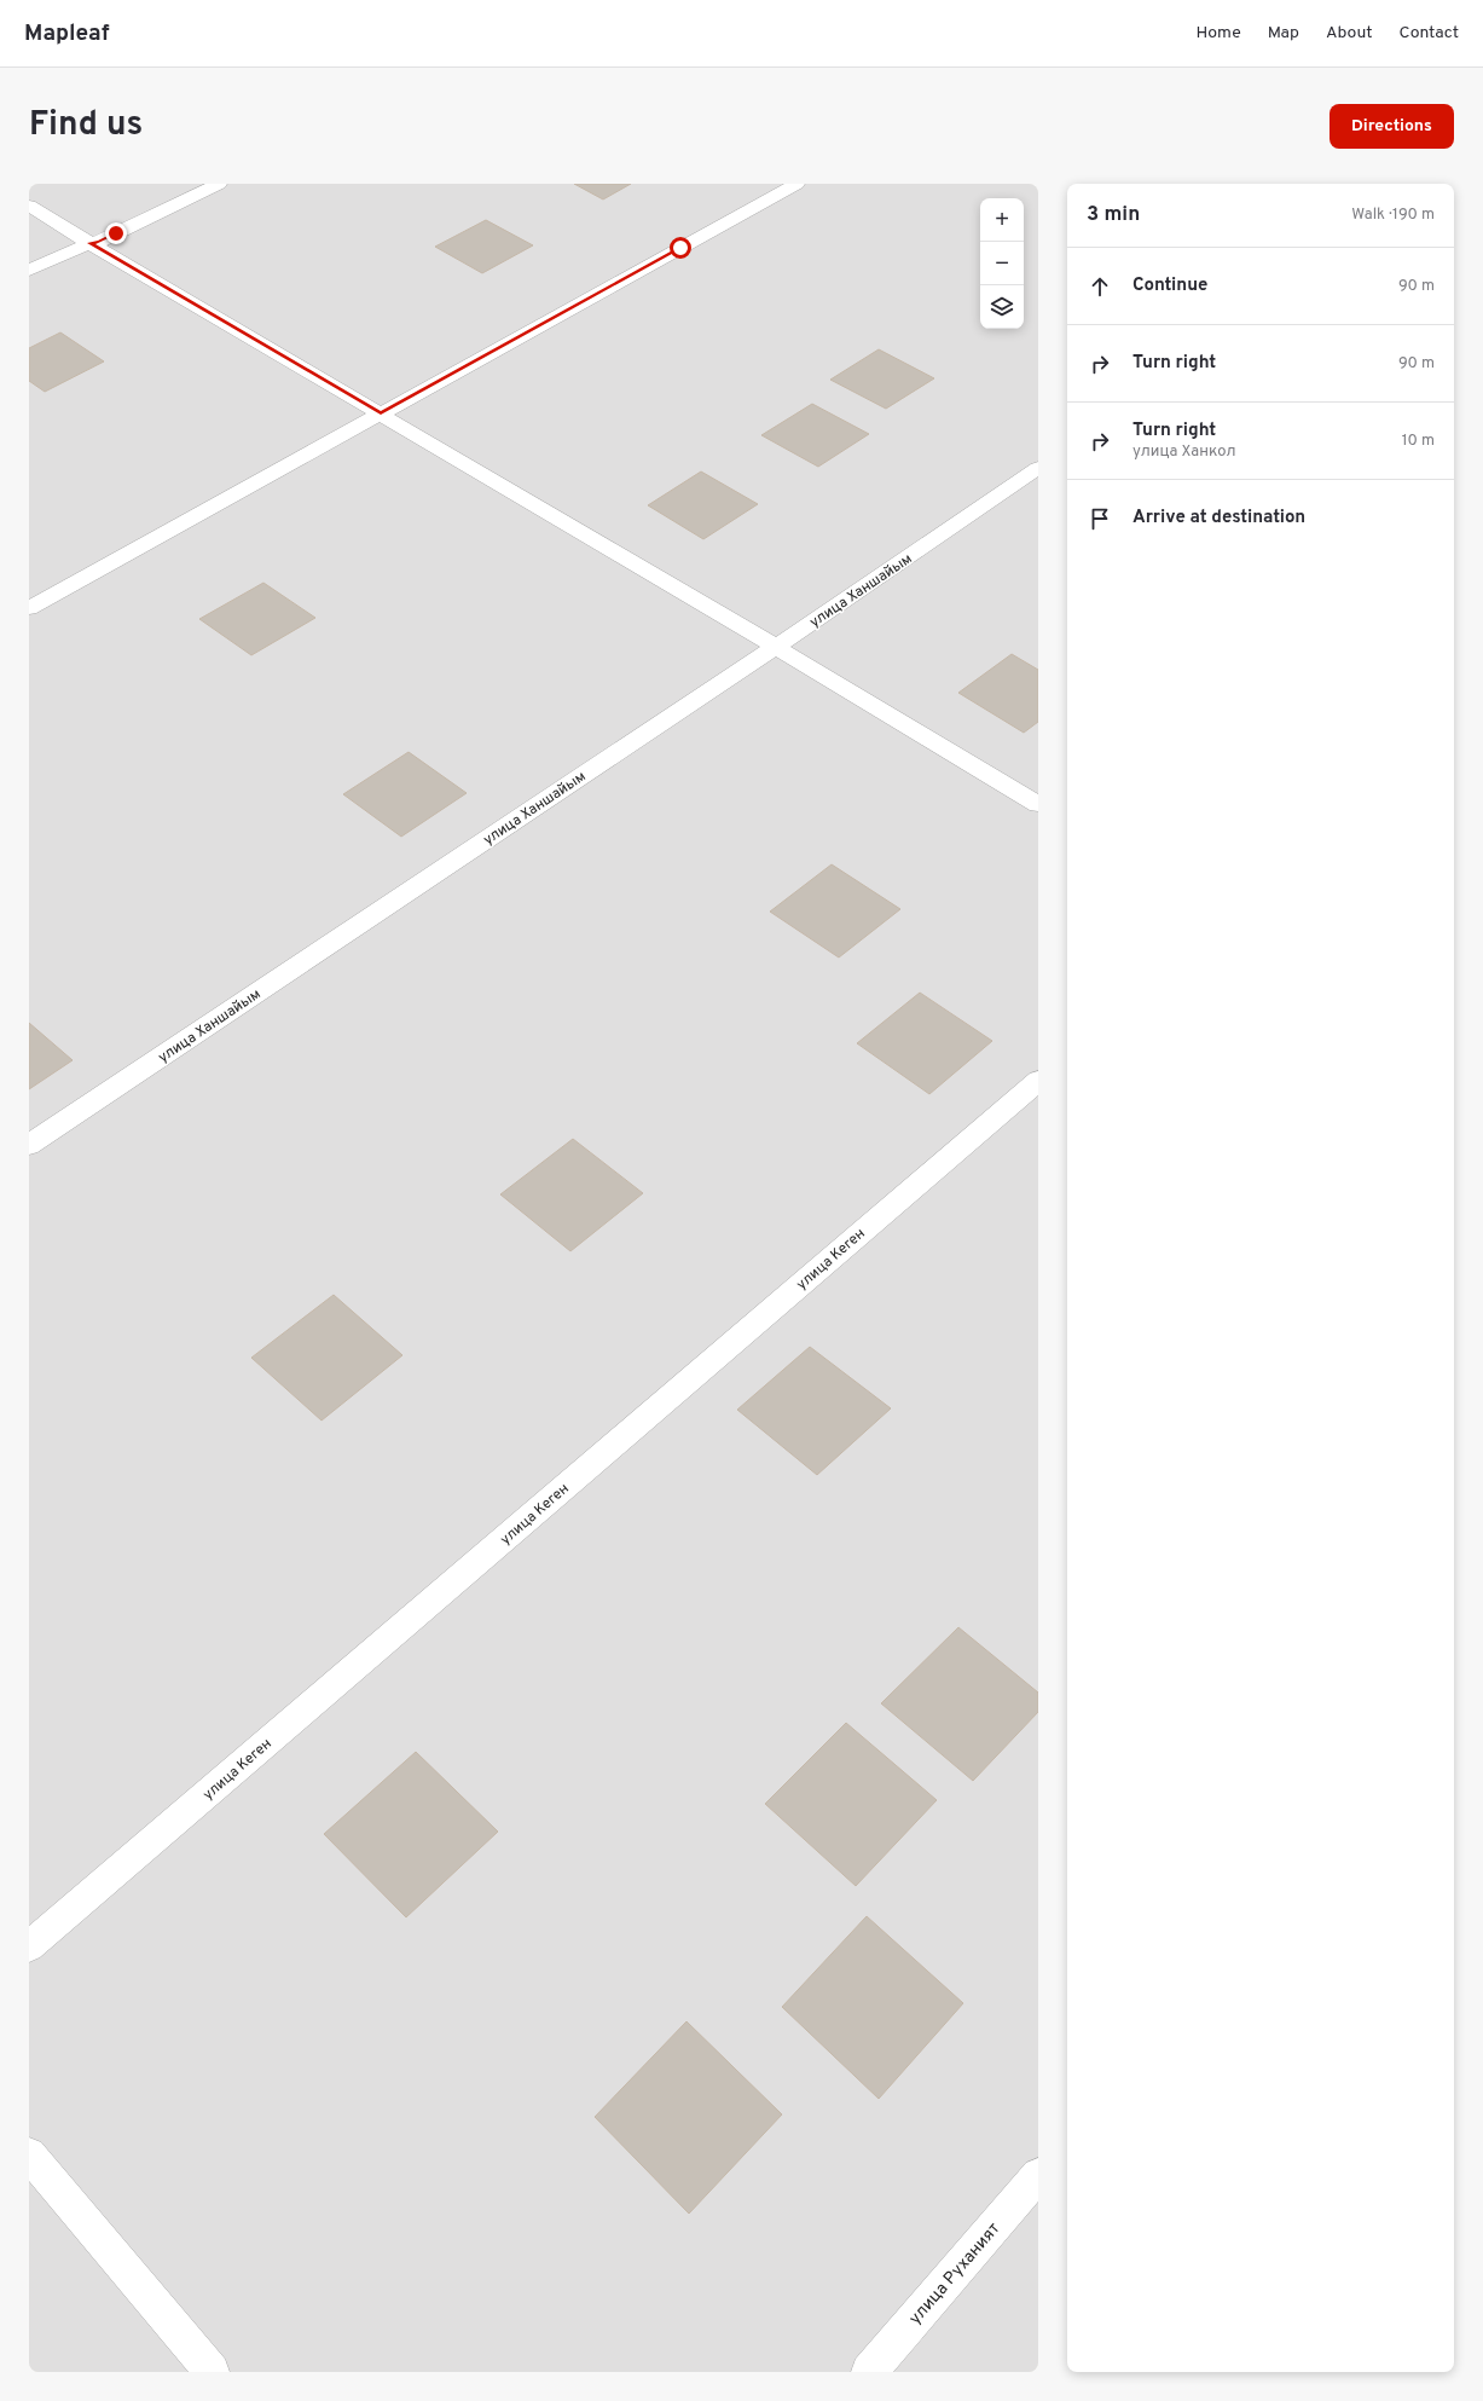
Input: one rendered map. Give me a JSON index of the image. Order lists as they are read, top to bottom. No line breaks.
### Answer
{"streets":{"street":["улица Ханшайым","улица Кеген","улица Руханият"]},"page":{"header":"Mapleaf","nav":["Home","Map","About","Contact"],"title":"Find us","buttons":"Directions","heading":["3 min","Walk · 190 m"],"map_buttons":["+","−"],"list":[["Continue","90 m"],["Turn right","90 m"],["Turn right","улица Ханкол","10 m"],"Arrive at destination"]}}
